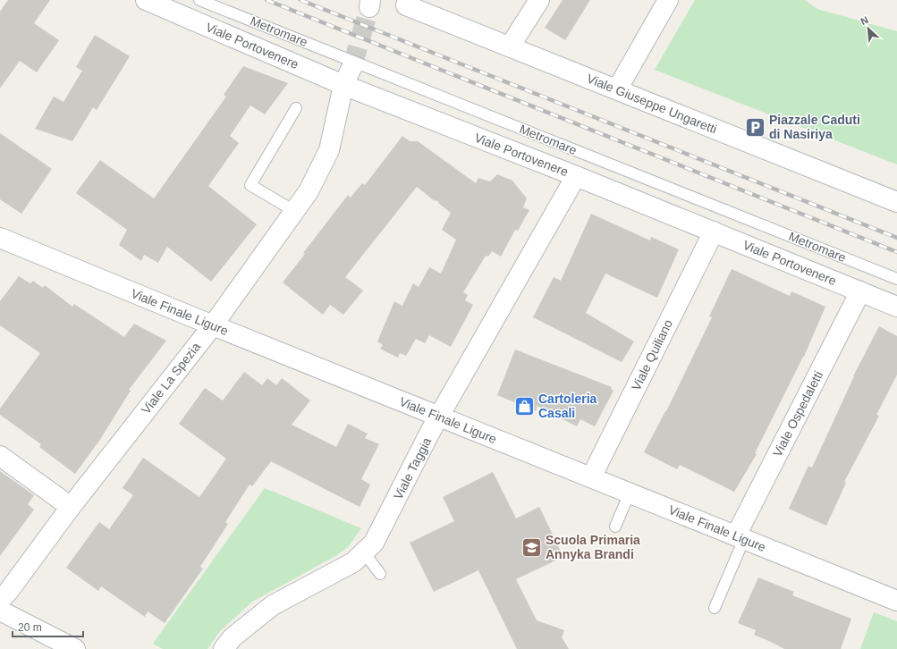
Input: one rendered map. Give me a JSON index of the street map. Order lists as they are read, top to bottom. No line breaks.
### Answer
{"streets":{"street":["Viale Portovenere","Viale Giuseppe Ungaretti","Viale Finale Ligure","Viale Quiliano","Viale La Spezia","Viale Ospedaletti","Viale Taggia"],"lane":["Metromare"]},"crossings":[["Viale Portovenere","Viale Quiliano"],["Viale Portovenere","Viale La Spezia"],["Viale Portovenere","Viale Ospedaletti"],["Viale Portovenere","Viale Taggia"],["Viale Finale Ligure","Viale Quiliano"],["Viale Finale Ligure","Viale La Spezia"],["Viale Finale Ligure","Viale Ospedaletti"],["Viale Finale Ligure","Viale Taggia"]],"places":{"parking":["Piazzale Caduti di Nasiriya"],"shop":["Cartoleria Casali"],"school or university":["Scuola Primaria Annyka Brandi"]},"scale_bar":"20 m","north":"top left"}
